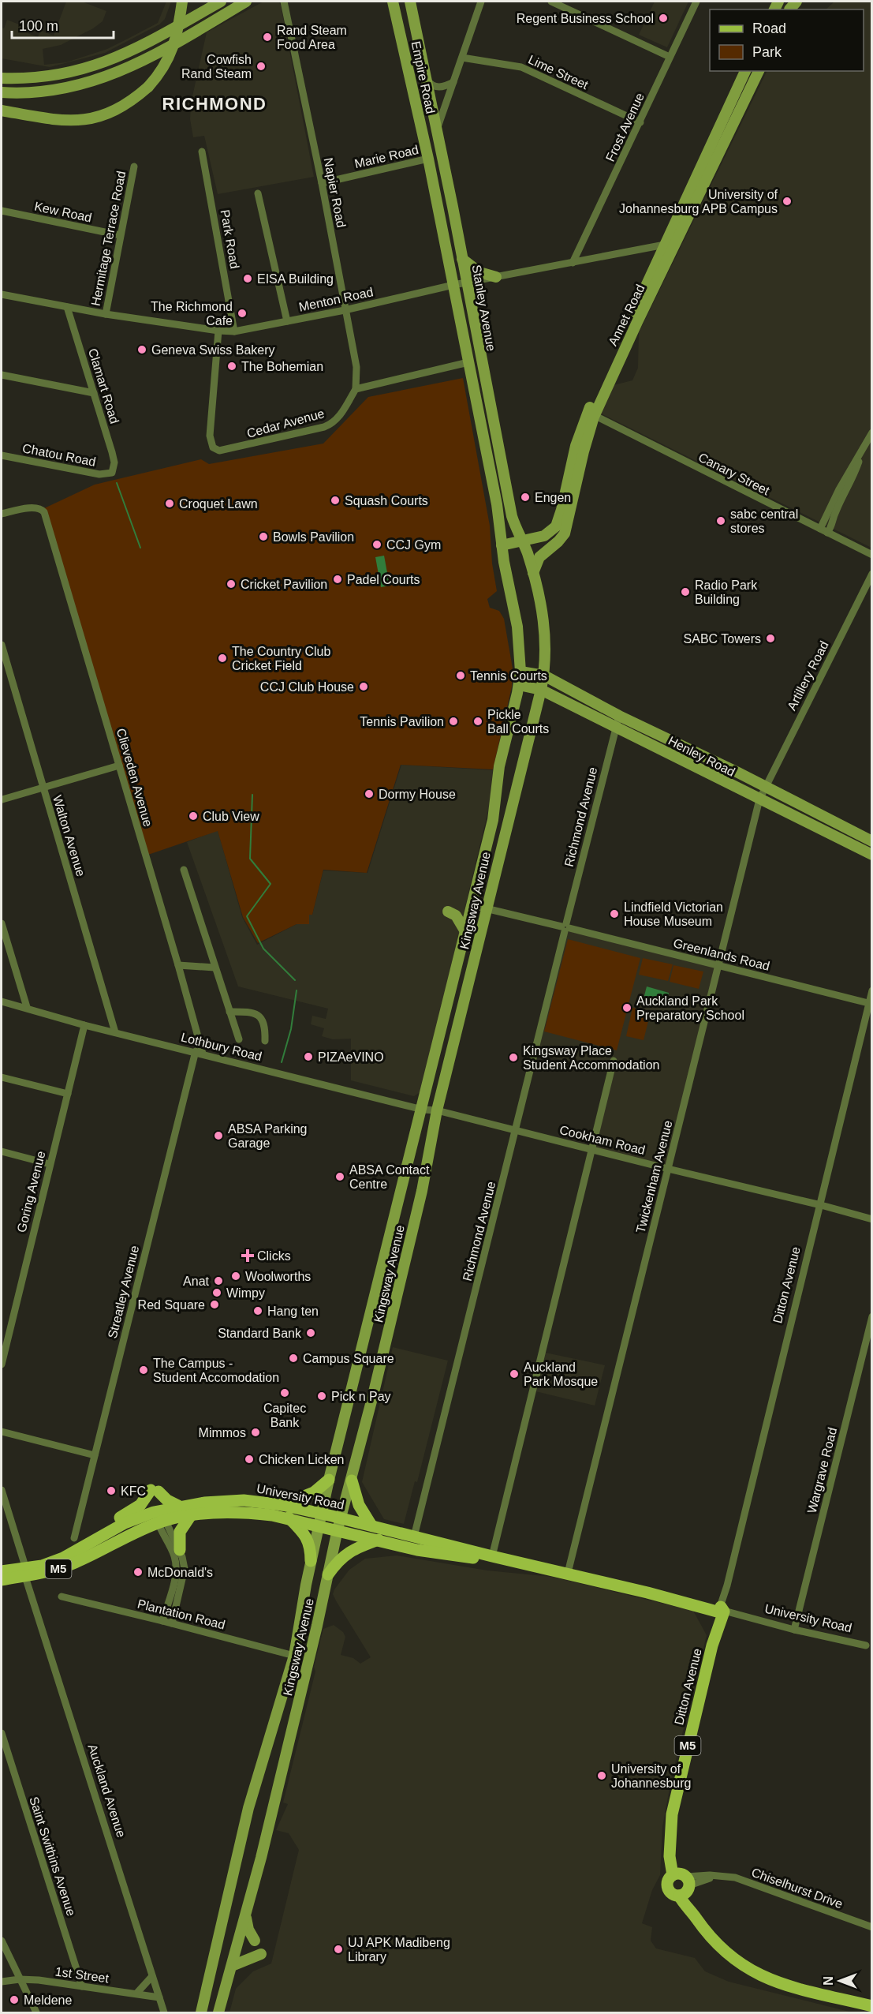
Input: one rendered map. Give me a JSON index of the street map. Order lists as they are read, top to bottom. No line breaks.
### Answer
{"streets":{"main road":["Empire Road","Stanley Avenue","Annet Road","Henley Road","Kingsway Avenue","Ditton Avenue","University Road","M5"],"street":["Lime Street","Frost Avenue","Marie Road","Napier Road","Kew Road","Hermitage Terrace Road","Park Road","Menton Road","Clamart Road","Cedar Avenue","Chatou Road","Canary Street","Artillery Road","Clieveden Avenue","Richmond Avenue","Walton Avenue","Greenlands Road","Lothbury Road","Cookham Road","Twickenham Avenue","Goring Avenue","Streatley Avenue","Wargrave Road","Plantation Road","Auckland Avenue","Saint Swithins Avenue","Chiselhurst Drive","1st Street"]},"crossings":[["Lime Street","Frost Avenue"],["Empire Road","Marie Road"],["Empire Road","Stanley Avenue"],["Frost Avenue","Menton Road"],["Marie Road","Napier Road"],["Marie Road","Stanley Avenue"],["Napier Road","Menton Road"],["Napier Road","Cedar Avenue"],["Kew Road","Hermitage Terrace Road"],["Hermitage Terrace Road","Menton Road"],["Park Road","Menton Road"],["Menton Road","Stanley Avenue"],["Menton Road","Annet Road"],["Menton Road","Clamart Road"],["Menton Road","Cedar Avenue"],["Stanley Avenue","Annet Road"],["Stanley Avenue","Kingsway Avenue"],["Annet Road","Canary Street"],["Annet Road","Kingsway Avenue"],["Clamart Road","Chatou Road"],["Artillery Road","Henley Road"],["Artillery Road","Twickenham Avenue"],["Henley Road","Richmond Avenue"],["Henley Road","Kingsway Avenue"],["Henley Road","Twickenham Avenue"],["Clieveden Avenue","Lothbury Road"],["Clieveden Avenue","Streatley Avenue"],["Richmond Avenue","Greenlands Road"],["Richmond Avenue","Cookham Road"],["Richmond Avenue","University Road"],["Walton Avenue","Lothbury Road"],["Kingsway Avenue","Greenlands Road"],["Kingsway Avenue","Lothbury Road"],["Kingsway Avenue","Cookham Road"],["Kingsway Avenue","University Road"],["Kingsway Avenue","Plantation Road"],["Greenlands Road","Twickenham Avenue"],["Greenlands Road","Ditton Avenue"],["Lothbury Road","Cookham Road"],["Lothbury Road","Goring Avenue"],["Lothbury Road","Streatley Avenue"],["Cookham Road","Twickenham Avenue"],["Cookham Road","Ditton Avenue"],["Twickenham Avenue","University Road"],["Ditton Avenue","University Road"],["Ditton Avenue","Chiselhurst Drive"],["Wargrave Road","University Road"],["University Road","Auckland Avenue"],["Auckland Avenue","1st Street"],["Saint Swithins Avenue","1st Street"]],"districts":["RICHMOND"],"places":{"other":["Regent Business School","Rand Steam Food Area","Cowfish Rand Steam","University of Johannesburg APB Campus","EISA Building","The Richmond Cafe","Geneva Swiss Bakery","The Bohemian","Engen","Squash Courts","Croquet Lawn","sabc central stores","Bowls Pavilion","CCJ Gym","Padel Courts","Cricket Pavilion","Radio Park Building","SABC Towers","The Country Club Cricket Field","Tennis Courts","CCJ Club House","Tennis Pavilion","Pickle Ball Courts","Dormy House","Club View","Lindfield Victorian House Museum","Auckland Park Preparatory School","PIZAeVINO","Kingsway Place Student Accommodation","ABSA Parking Garage","ABSA Contact Centre","Woolworths","Anat","Wimpy","Red Square","Hang ten","Standard Bank","Campus Square","The Campus - Student Accomodation","Auckland Park Mosque","Capitec Bank","Pick n Pay","Mimmos","Chicken Licken","KFC","McDonald's","University of Johannesburg","UJ APK Madibeng Library","Meldene"],"health":["Clicks"]},"legend":["Road","Park"],"scale_bar":"100 m","north":"left"}
